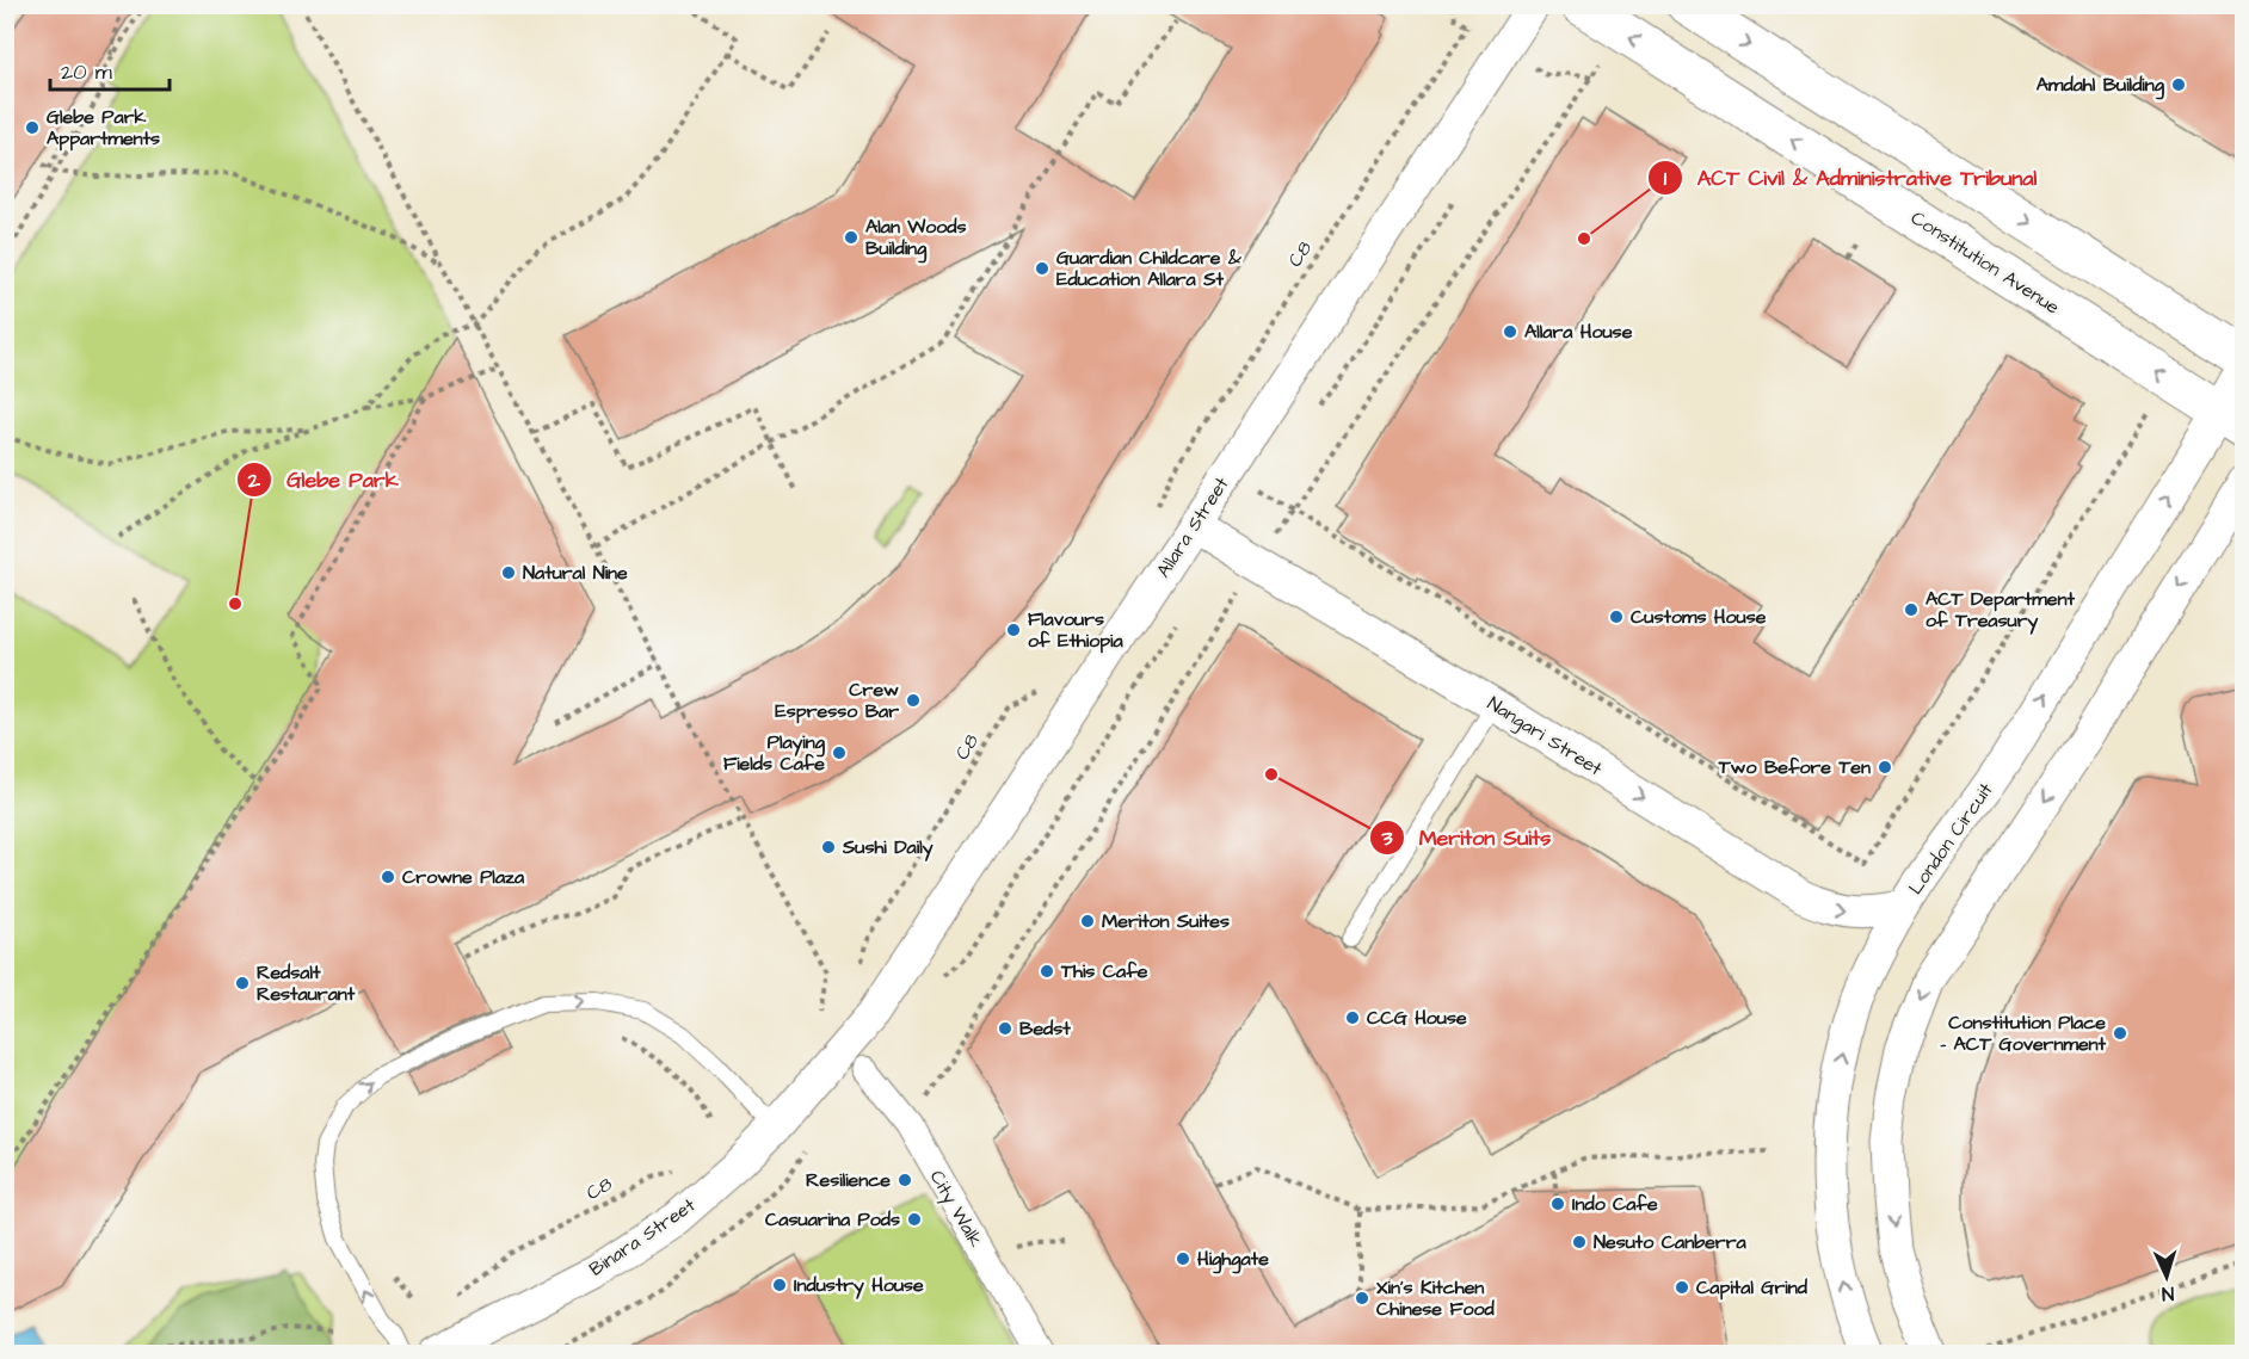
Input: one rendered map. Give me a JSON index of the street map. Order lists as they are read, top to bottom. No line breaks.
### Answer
{"streets":{"street":["Constitution Avenue","Allara Street","Nangari Street","London Circuit","City Walk","Binara Street"],"path":["C8"]},"crossings":[["Constitution Avenue","London Circuit"],["Allara Street","Nangari Street"],["Allara Street","City Walk"],["Allara Street","Binara Street"],["Nangari Street","London Circuit"],["City Walk","Binara Street"]],"one_way":["Nangari Street"],"places":["Amdahl Building","Glebe Park Appartments","Alan Woods Building","ACT Civil & Administrative Tribunal","Guardian Childcare & Education Allara St","Allara House","Natural Nine","Glebe Park","ACT Department of Treasury","Customs House","Flavours of Ethiopia","Crew Espresso Bar","Playing Fields Cafe","Two Before Ten","Meriton Suits","Sushi Daily","Crowne Plaza","Meriton Suites","This Cafe","Redsalt Restaurant","CCG House","Bedst","Constitution Place - ACT Government","Resilience","Indo Cafe","Casuarina Pods","Nesuto Canberra","Highgate","Industry House","Capital Grind","Xin's Kitchen Chinese Food"],"scale_bar":"20 m","north":"bottom"}
